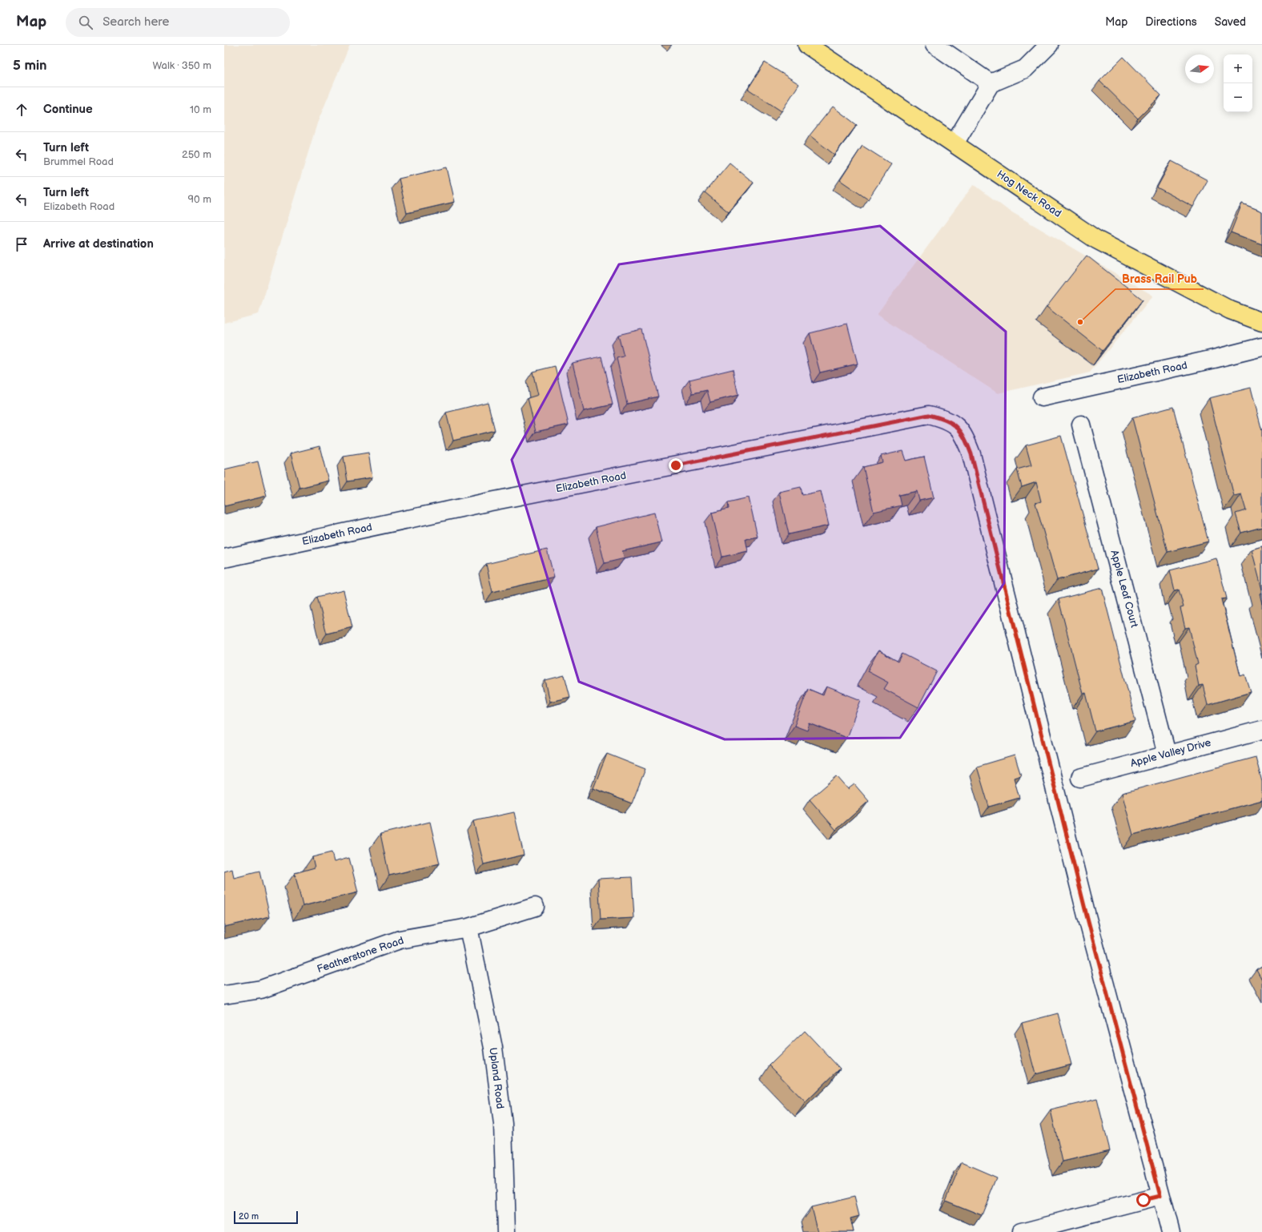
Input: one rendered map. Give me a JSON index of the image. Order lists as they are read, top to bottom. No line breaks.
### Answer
{"streets":{"main road":["Hog Neck Road"],"street":["Elizabeth Road","Apple Leaf Court","Apple Valley Drive","Featherstone Road","Upland Road"]},"crossings":[["Apple Leaf Court","Apple Valley Drive"],["Featherstone Road","Upland Road"]],"places":["Brass Rail Pub"],"scale_bar":"20 m","north":"right","page":{"header":"Map","search":"Search here","nav":["Map","Directions","Saved"],"heading":["5 min","Walk · 350 m"],"map_buttons":["+","−"],"list":[["Continue","10 m"],["Turn left","Brummel Road","250 m"],["Turn left","Elizabeth Road","90 m"],"Arrive at destination"],"scale":"20 m"}}
